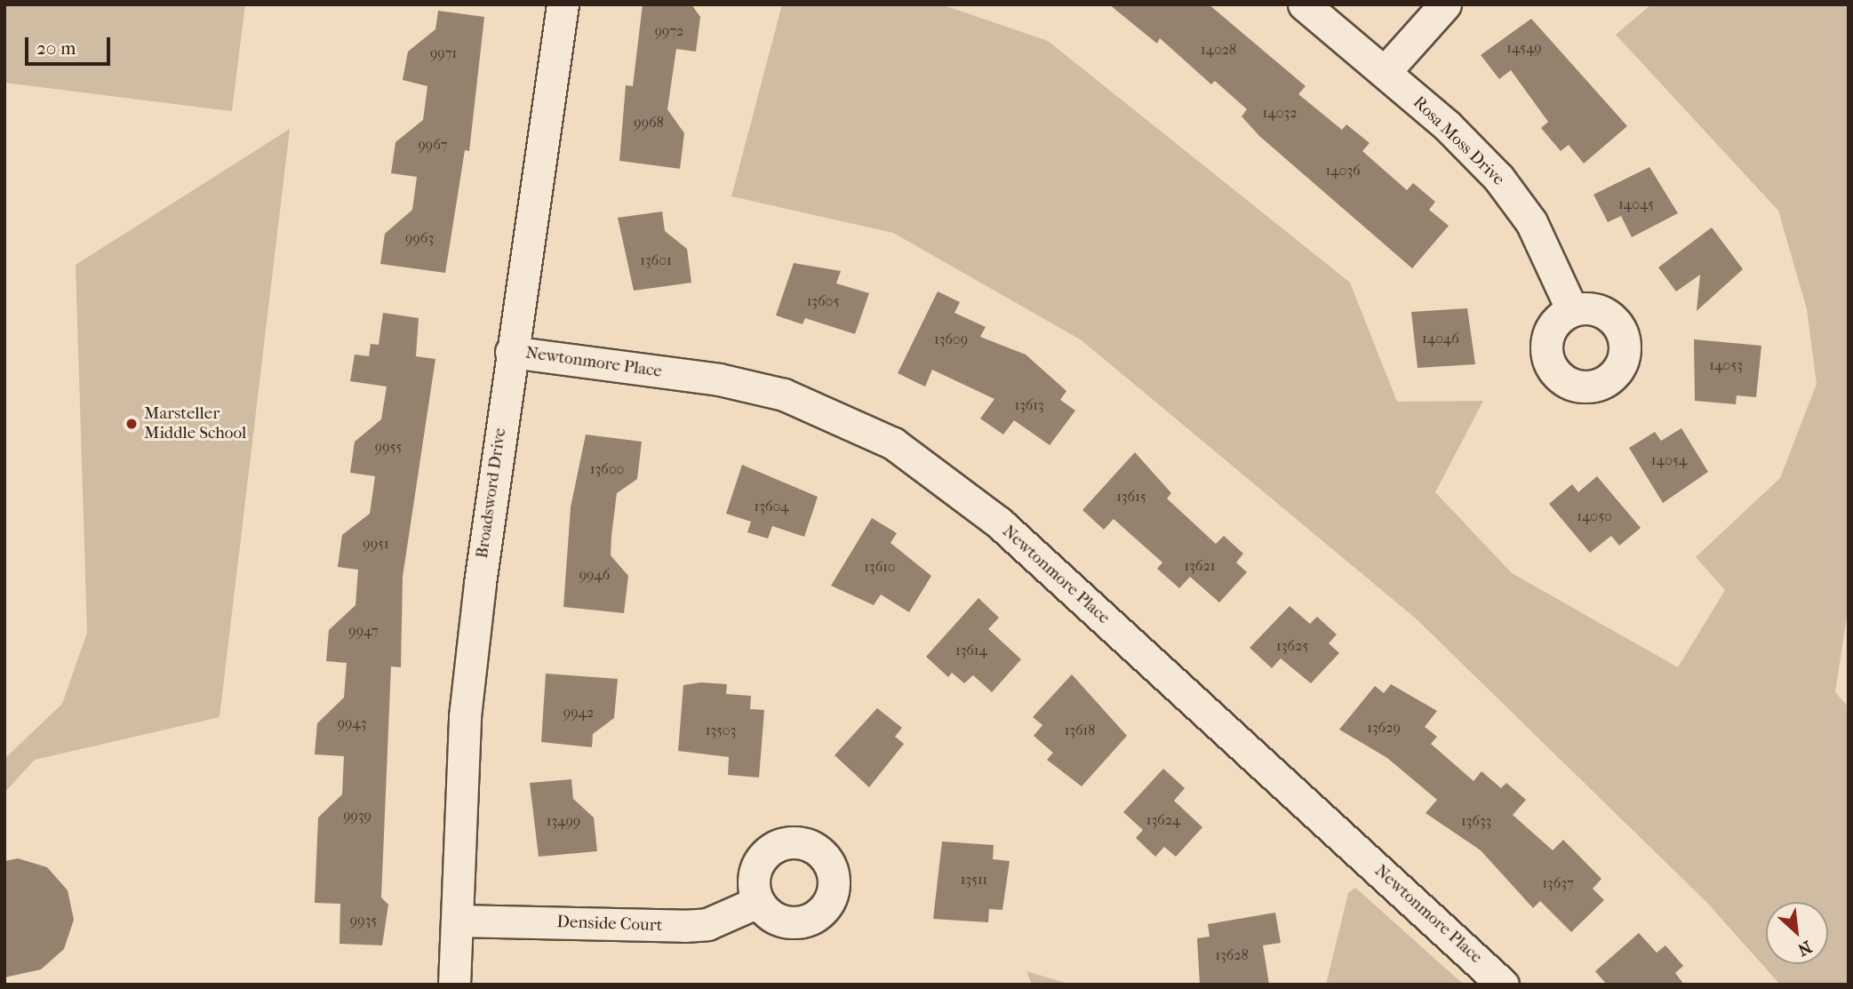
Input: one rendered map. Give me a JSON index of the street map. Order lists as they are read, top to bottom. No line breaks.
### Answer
{"streets":{"street":["Rosa Moss Drive","Newtonmore Place","Broadsword Drive","Denside Court"]},"crossings":[["Newtonmore Place","Broadsword Drive"],["Broadsword Drive","Denside Court"]],"places":["Marsteller Middle School"],"house_numbers":["9972","14549","14028","9971","14032","9968","9967","14036","14045","9963","13601","13605","14046","13609","14053","13613","9955","14054","13600","13615","13604","14050","9951","13621","13610","9946","9947","13625","13614","9942","9943","13629","13503","13618","9939","13624","13499","13633","13511","13637","9935","13628"],"scale_bar":"20 m","north":"bottom right"}
